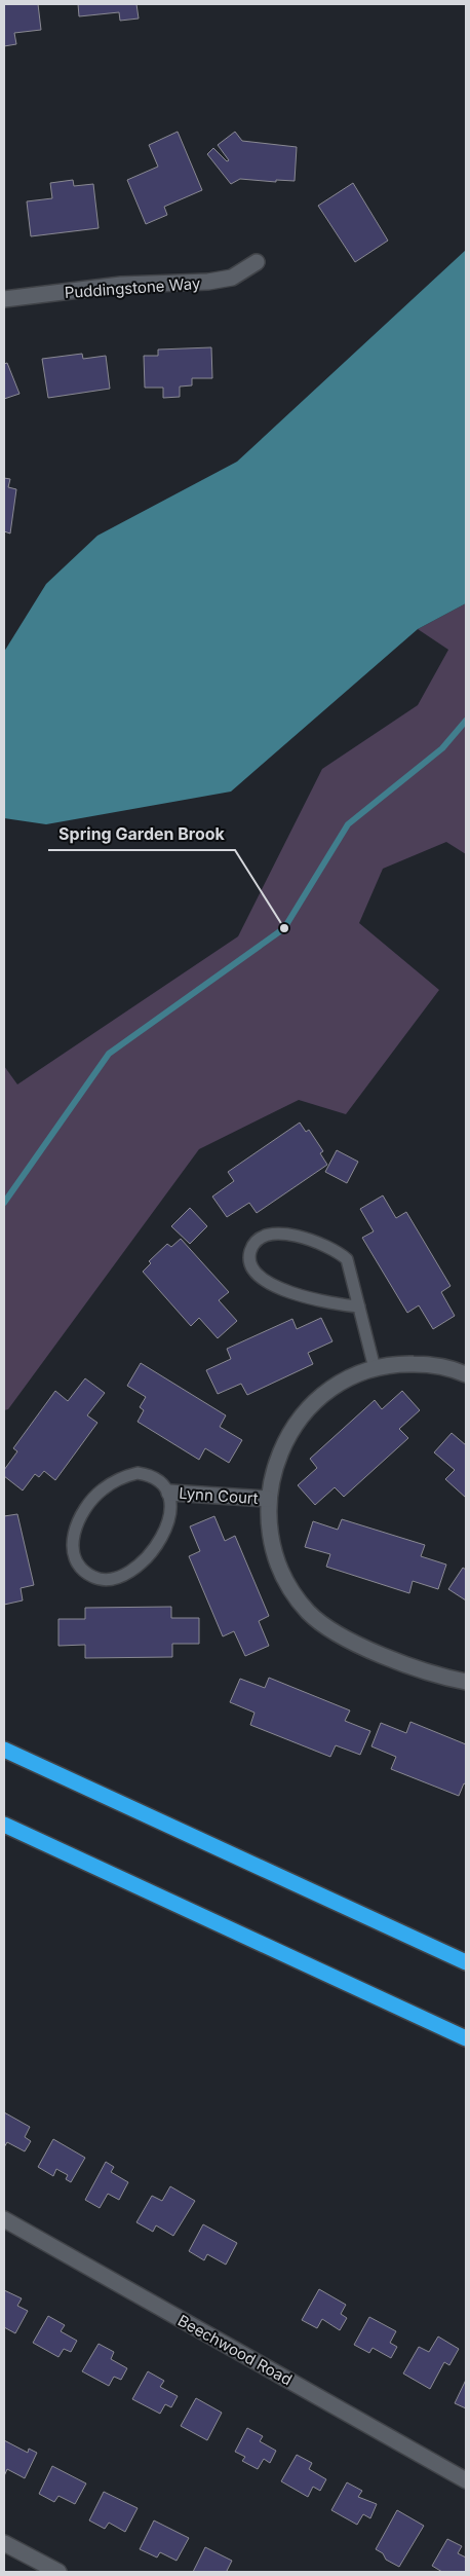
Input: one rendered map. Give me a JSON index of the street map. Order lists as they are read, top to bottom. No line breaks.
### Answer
{"streets":{"street":["Puddingstone Way","Lynn Court","Beechwood Road"]},"places":["Spring Garden Brook"]}
